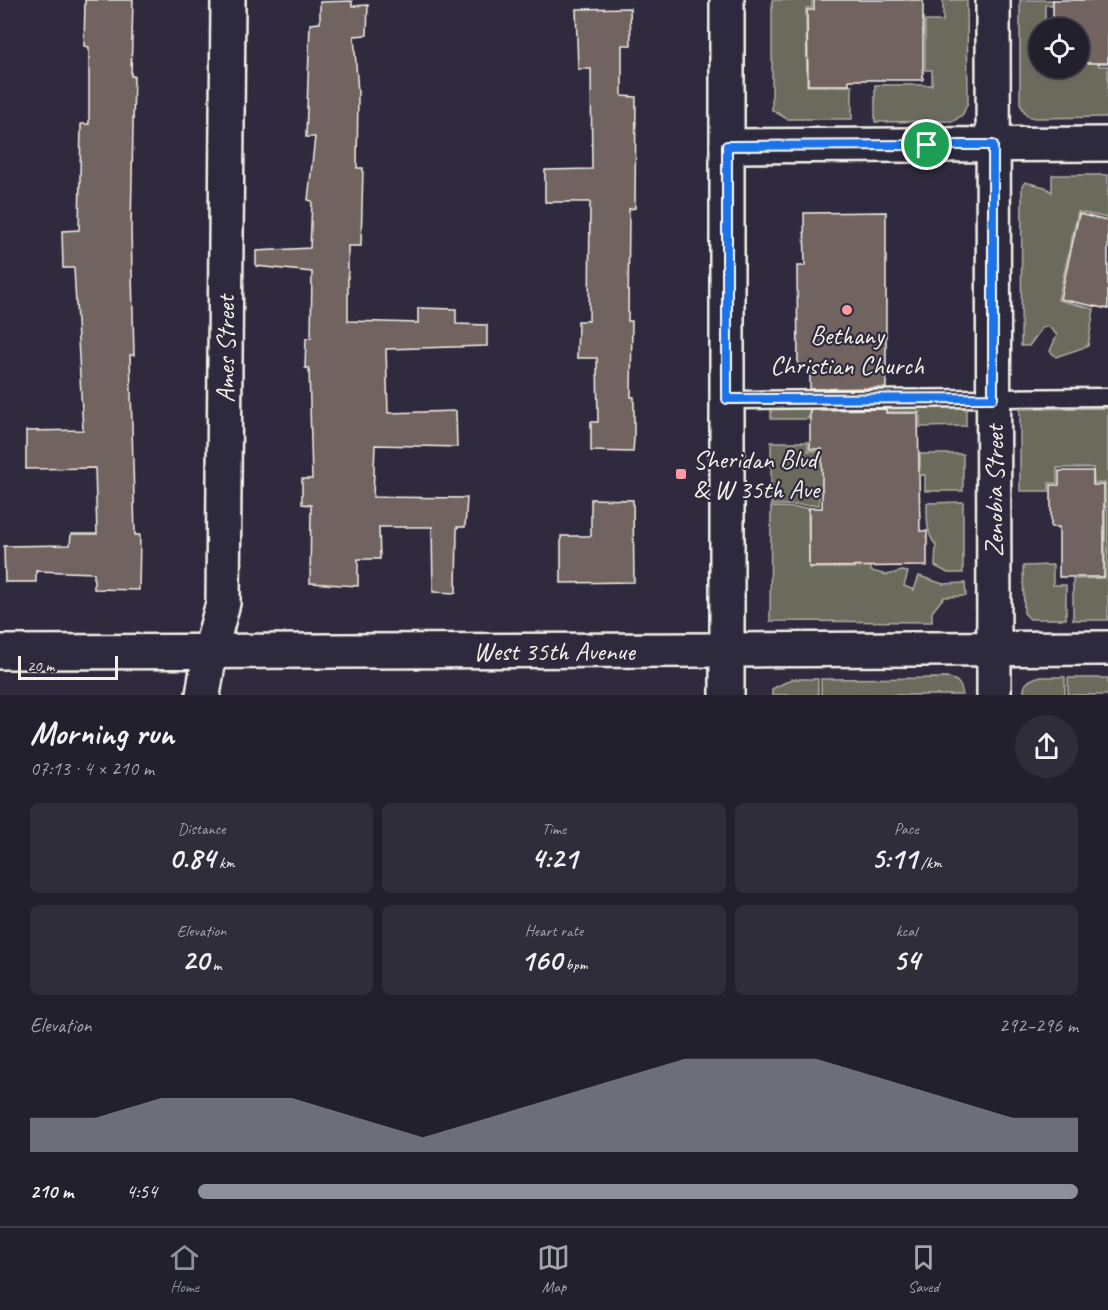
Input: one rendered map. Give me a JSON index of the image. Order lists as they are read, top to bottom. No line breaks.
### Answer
{"streets":{"street":["Ames Street","Zenobia Street","West 35th Avenue"]},"crossings":[["Ames Street","West 35th Avenue"],["Zenobia Street","West 35th Avenue"]],"places":{"other":["Bethany Christian Church"],"transit":["Sheridan Blvd & W 35th Ave"]},"scale_bar":"20 m","page":{"scale":"20 m","heading":["Morning run","07:13 · 4 × 210 m"],"stats":[["Distance","0.84 km"],["Time","4:21"],["Pace","5:11 /km"],["Elevation","20 m"],["Heart rate","160 bpm"],["kcal","54"]],"chart":["Elevation","292–296 m"],"list":[{"name":"210 m","note":"4:54"}],"tabs":["Home","Map","Saved"]}}
